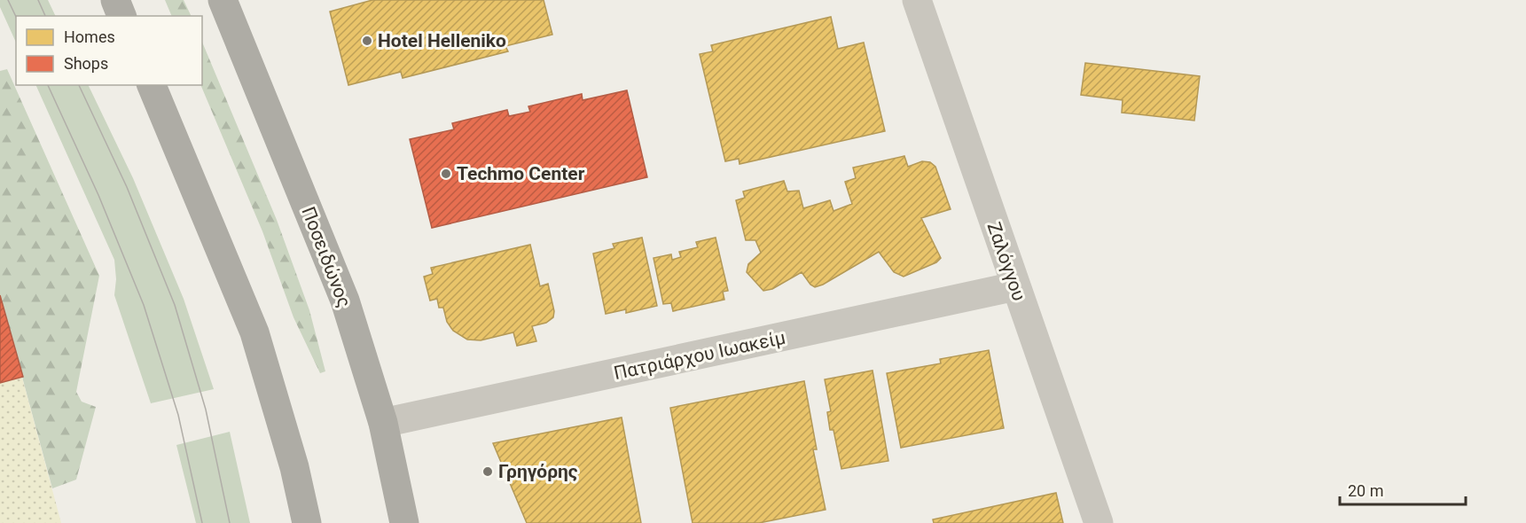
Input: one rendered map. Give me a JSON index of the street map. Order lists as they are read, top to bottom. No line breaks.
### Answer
{"streets":{"highway":["Ποσειδώνος"],"street":["Ζαλόγγου","Πατριάρχου Ιωακείμ"]},"crossings":[["Ποσειδώνος","Πατριάρχου Ιωακείμ"],["Ζαλόγγου","Πατριάρχου Ιωακείμ"]],"places":["Hotel Helleniko","Techmo Center","Γρηγόρης"],"legend":["Homes","Shops"],"scale_bar":"20 m"}
